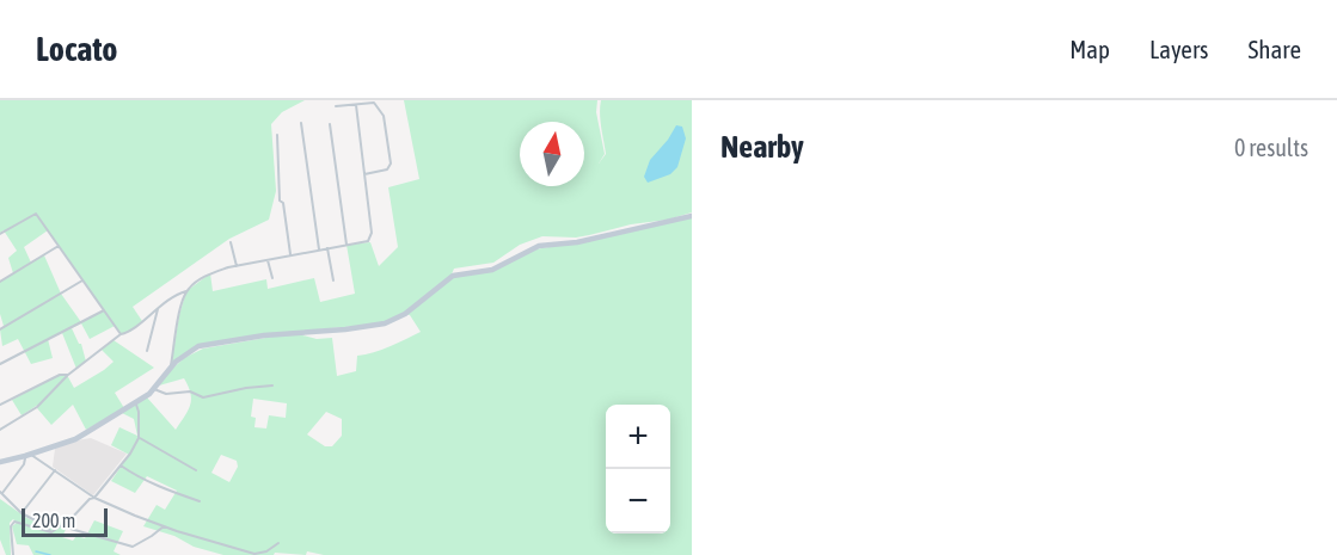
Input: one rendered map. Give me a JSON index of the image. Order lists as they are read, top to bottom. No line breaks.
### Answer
{"scale_bar":"200 m","north":"top","page":{"header":"Locato","nav":["Map","Layers","Share"],"heading":["Nearby","0 results"],"map_buttons":["+","−"],"scale":"200 m"}}
